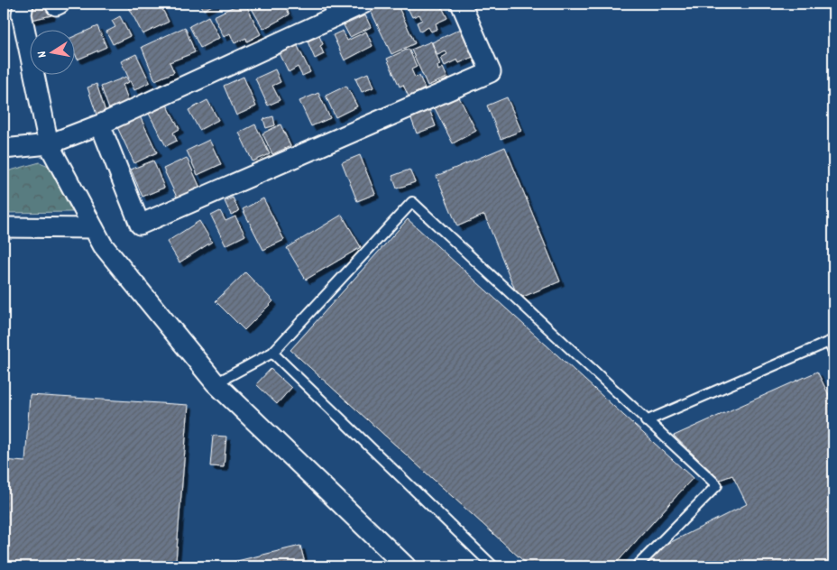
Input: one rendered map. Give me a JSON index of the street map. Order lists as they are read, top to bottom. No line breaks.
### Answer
{"north":"left"}
